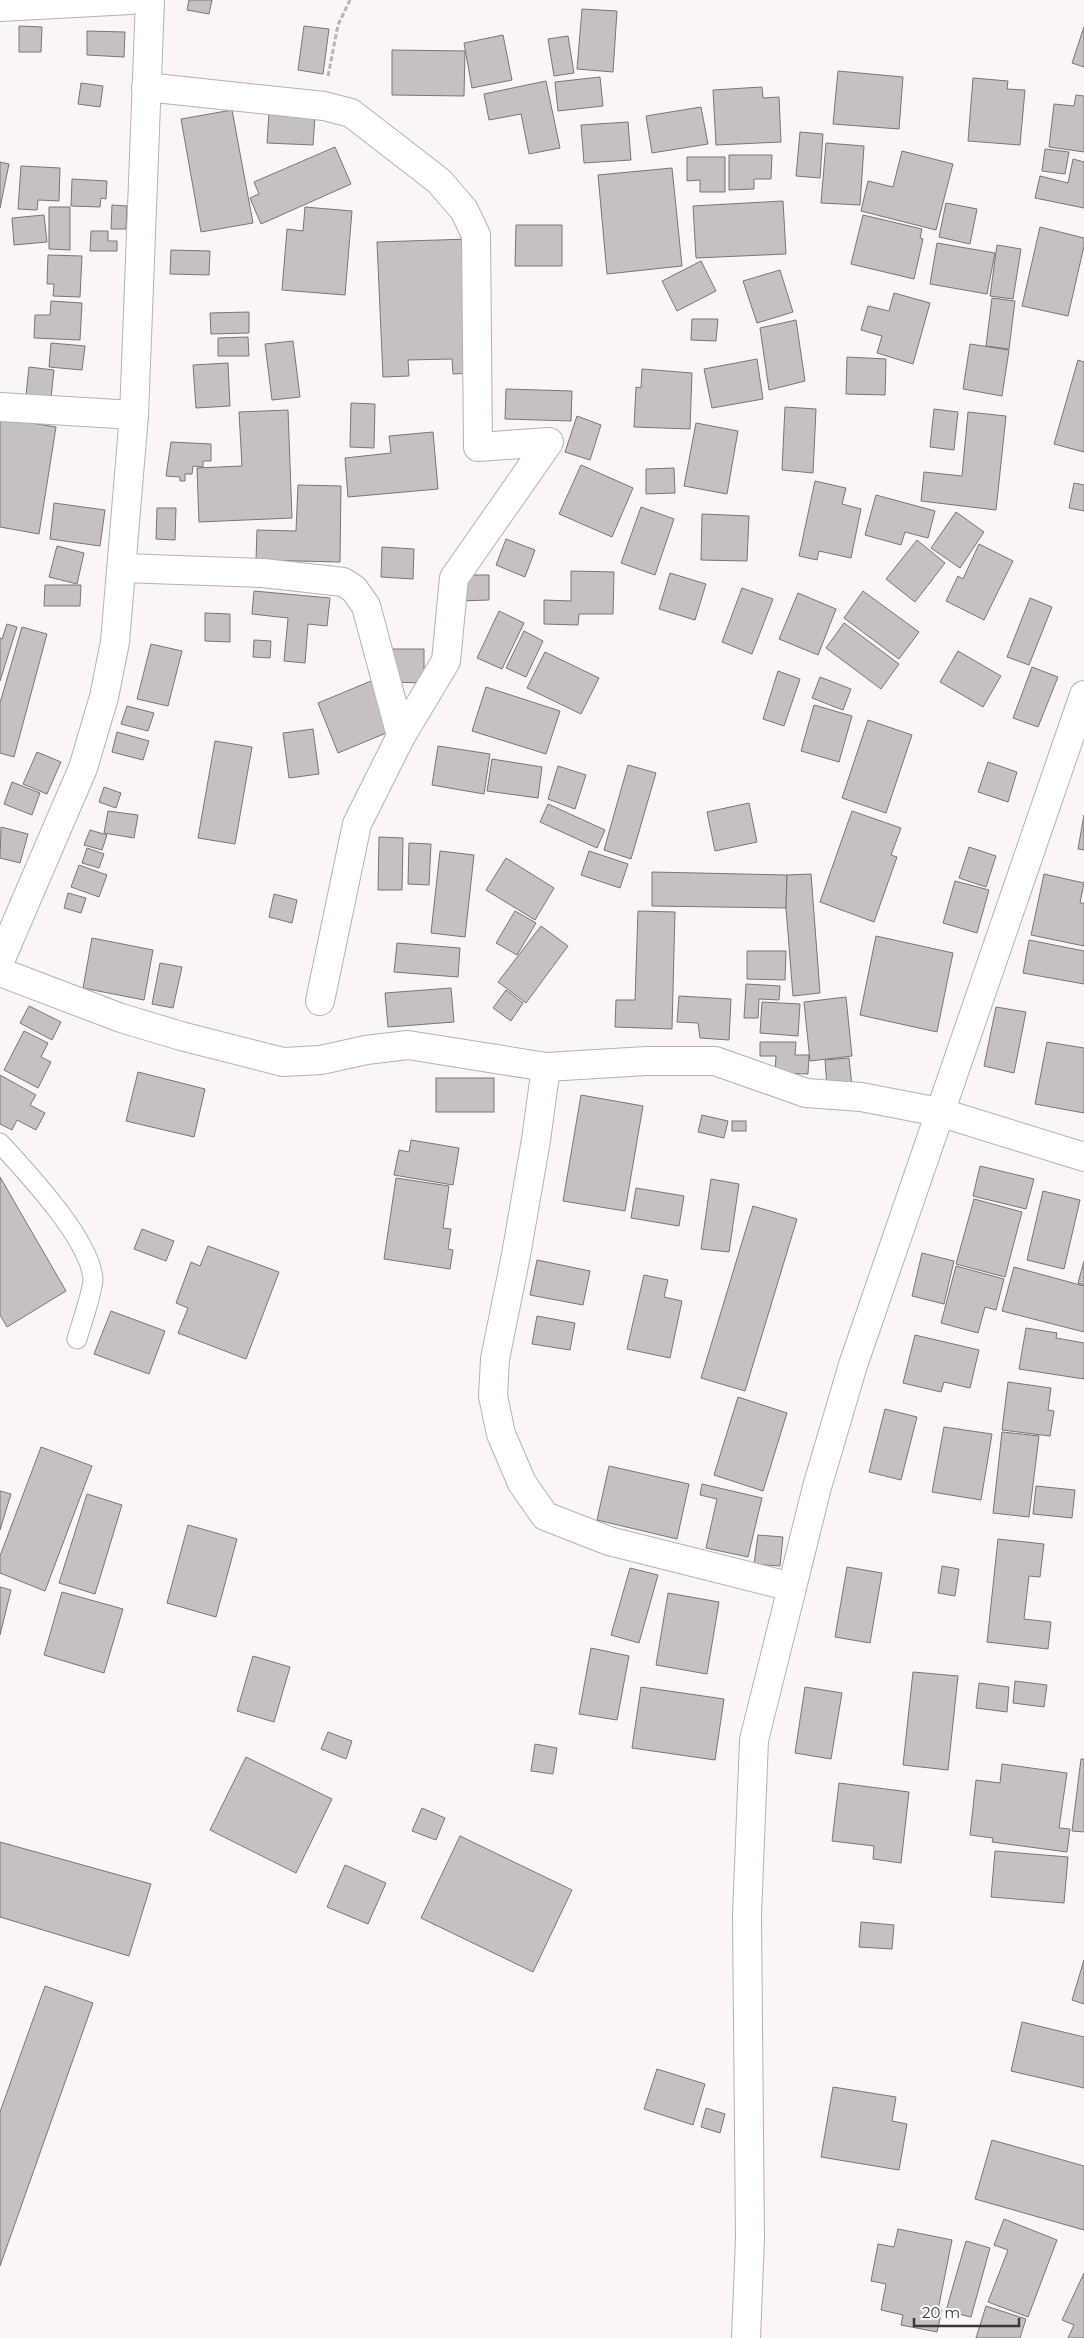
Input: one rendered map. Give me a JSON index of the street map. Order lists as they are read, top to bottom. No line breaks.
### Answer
{"scale_bar":"20 m"}
